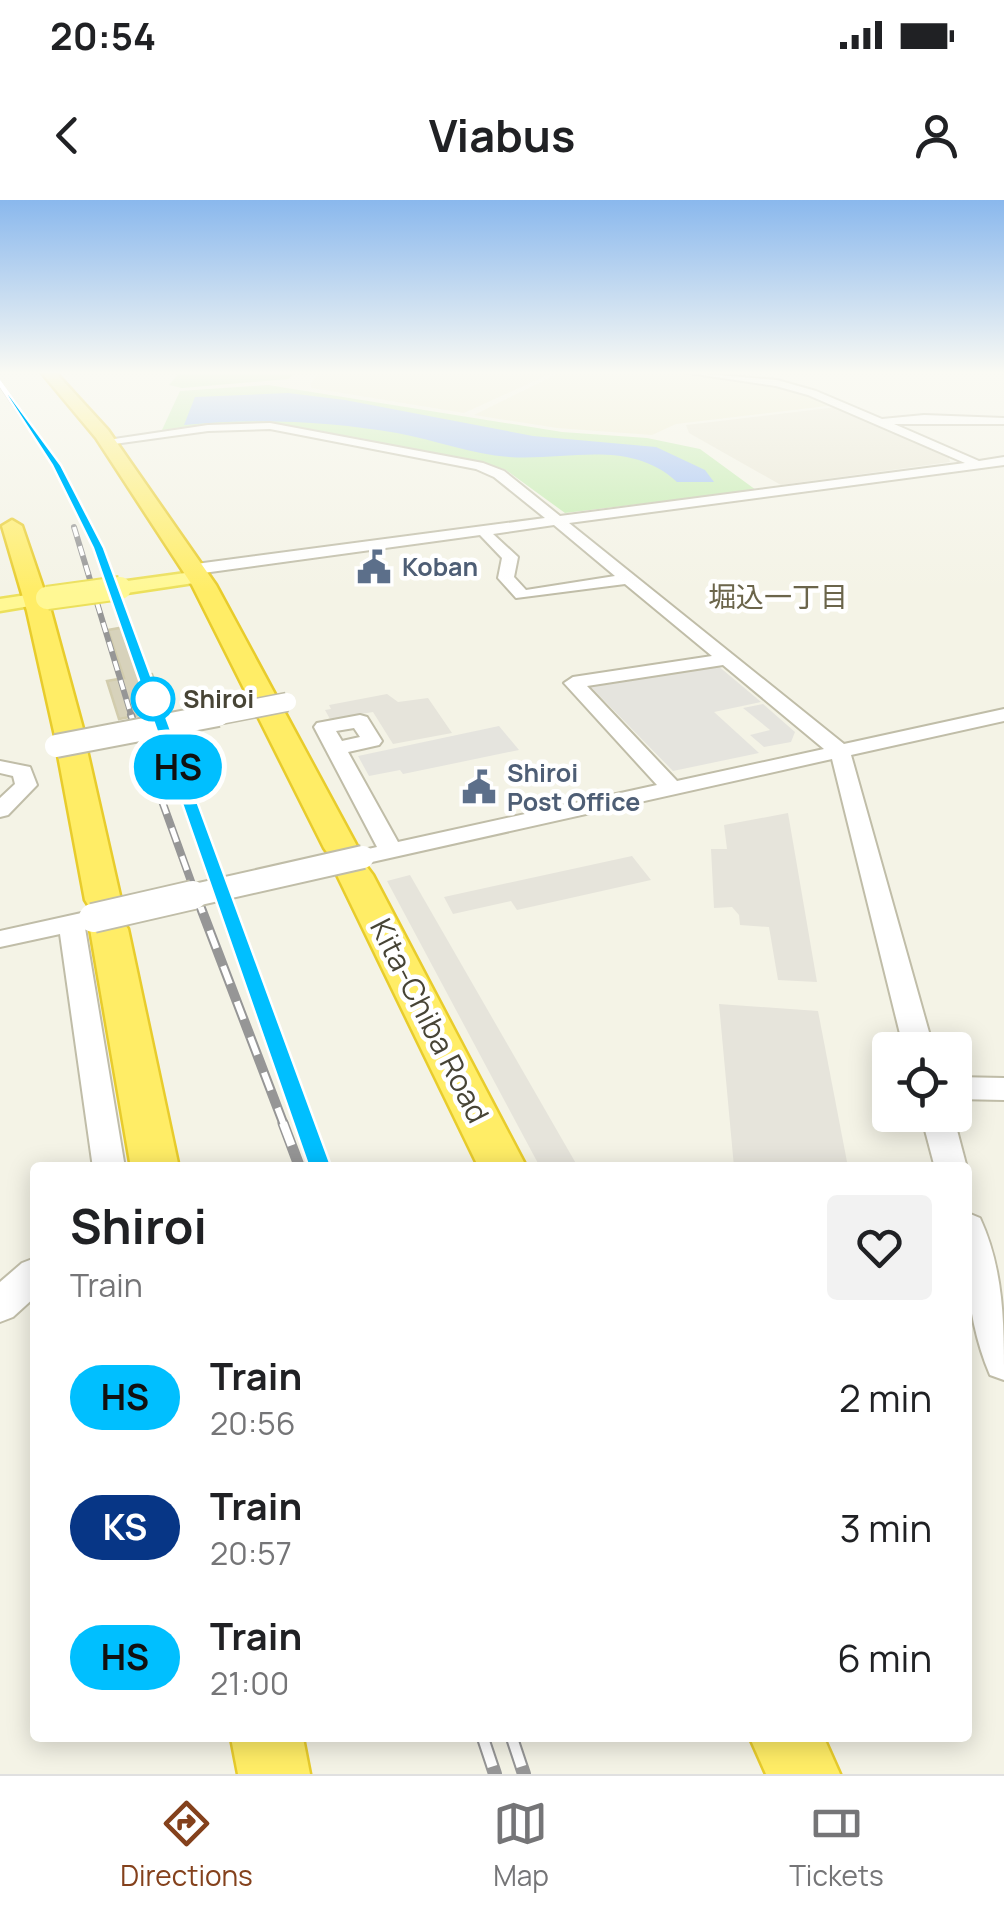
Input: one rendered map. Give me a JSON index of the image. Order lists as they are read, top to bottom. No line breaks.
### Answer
{"streets":{"highway":["Kita-Chiba Road"]},"districts":["堀込一丁目"],"places":{"public building":["Koban","Shiroi Post Office"],"other":["Shiroi"]},"page":{"status":"20:54","header":"Viabus","on_map":"HS","heading":["Shiroi","Train"],"list":[{"mark":"HS","name":"Train","note":"20:56","value":"2 min"},{"mark":"KS","name":"Train","note":"20:57","value":"3 min"},{"mark":"HS","name":"Train","note":"21:00","value":"6 min"}],"tabs":["Directions","Map","Tickets"]}}
